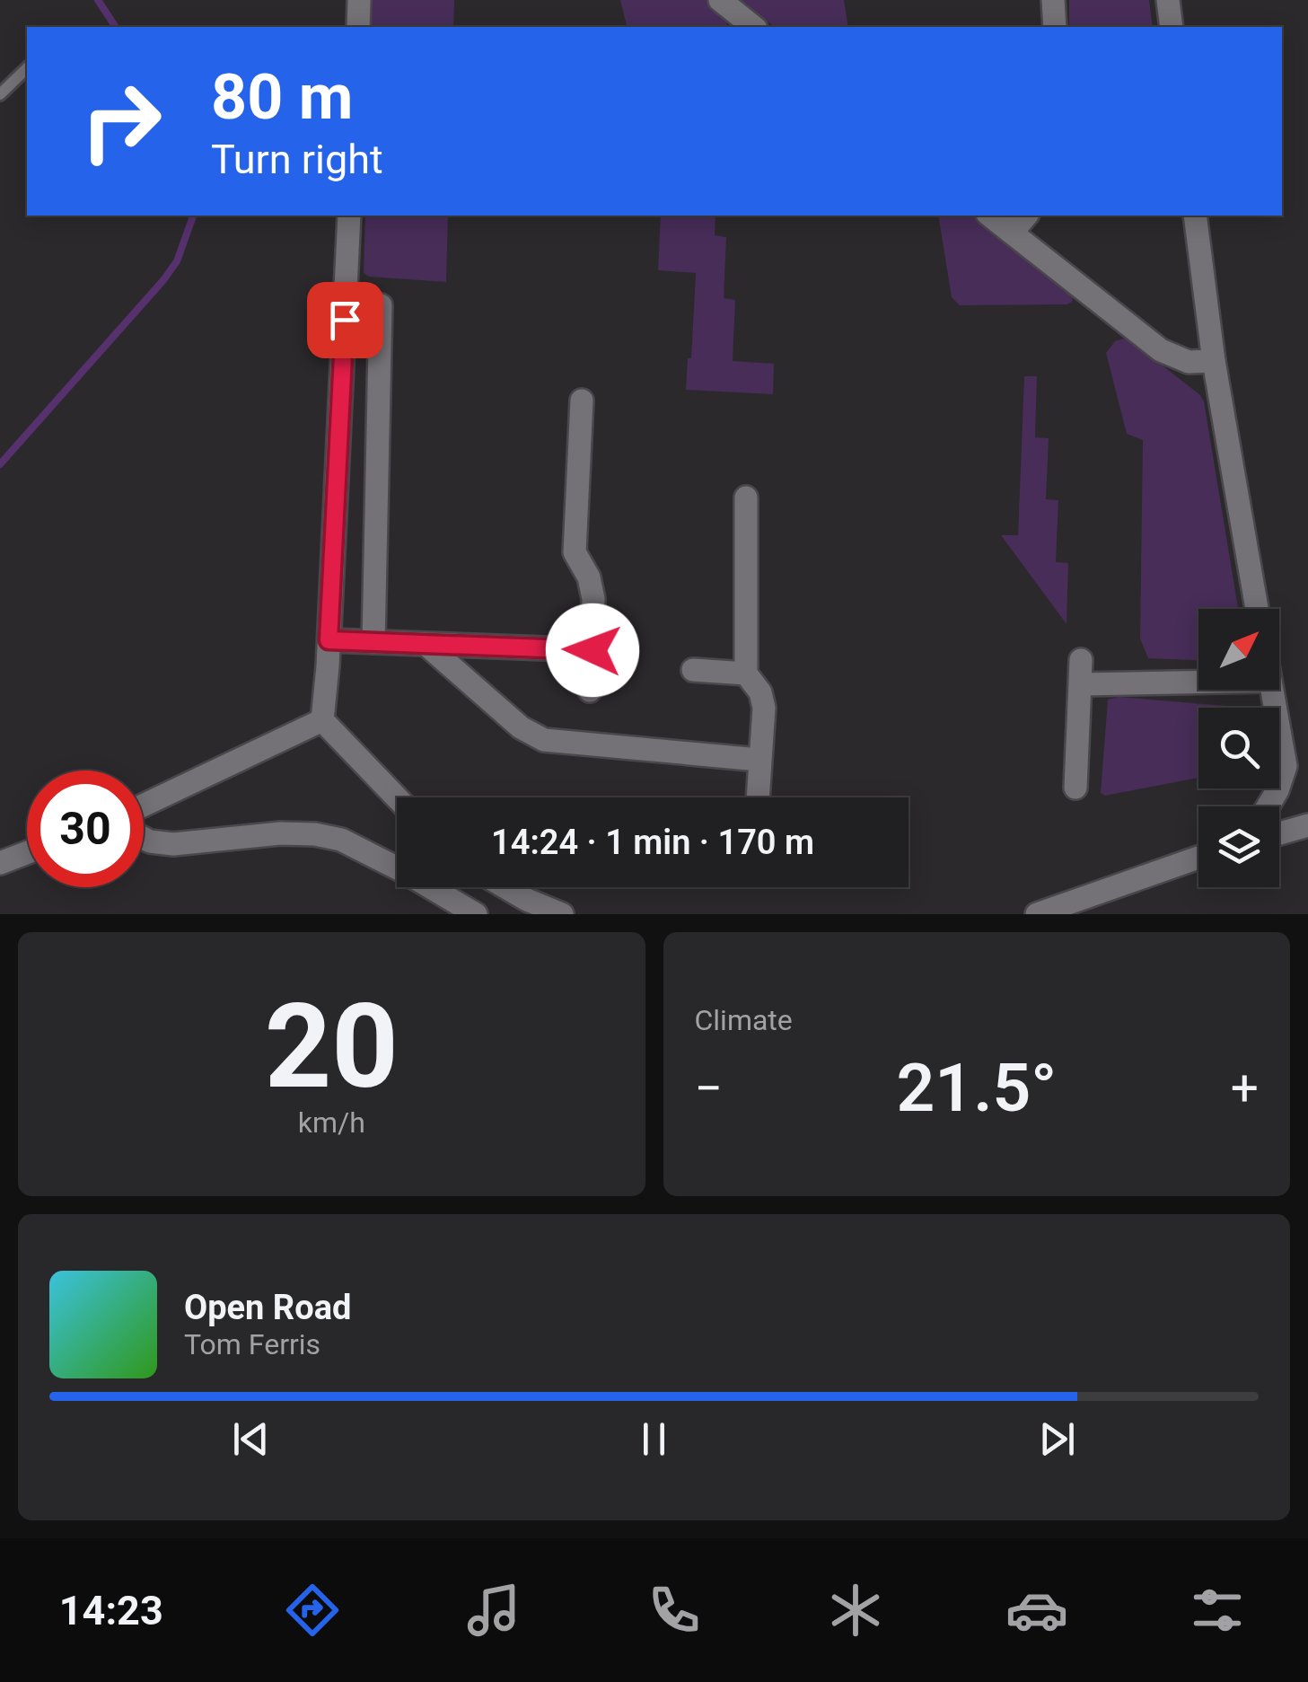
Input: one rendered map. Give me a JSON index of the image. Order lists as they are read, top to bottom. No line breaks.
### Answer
{"north":"top right","page":{"turn":["80 m","Turn right"],"limit":"30","trip":"14:24 · 1 min · 170 m","tile":[["20","km/h"],"Climate"],"heat":["−","21.5°","+"],"song":["Open Road","Tom Ferris"],"tabs":"14:23"}}
